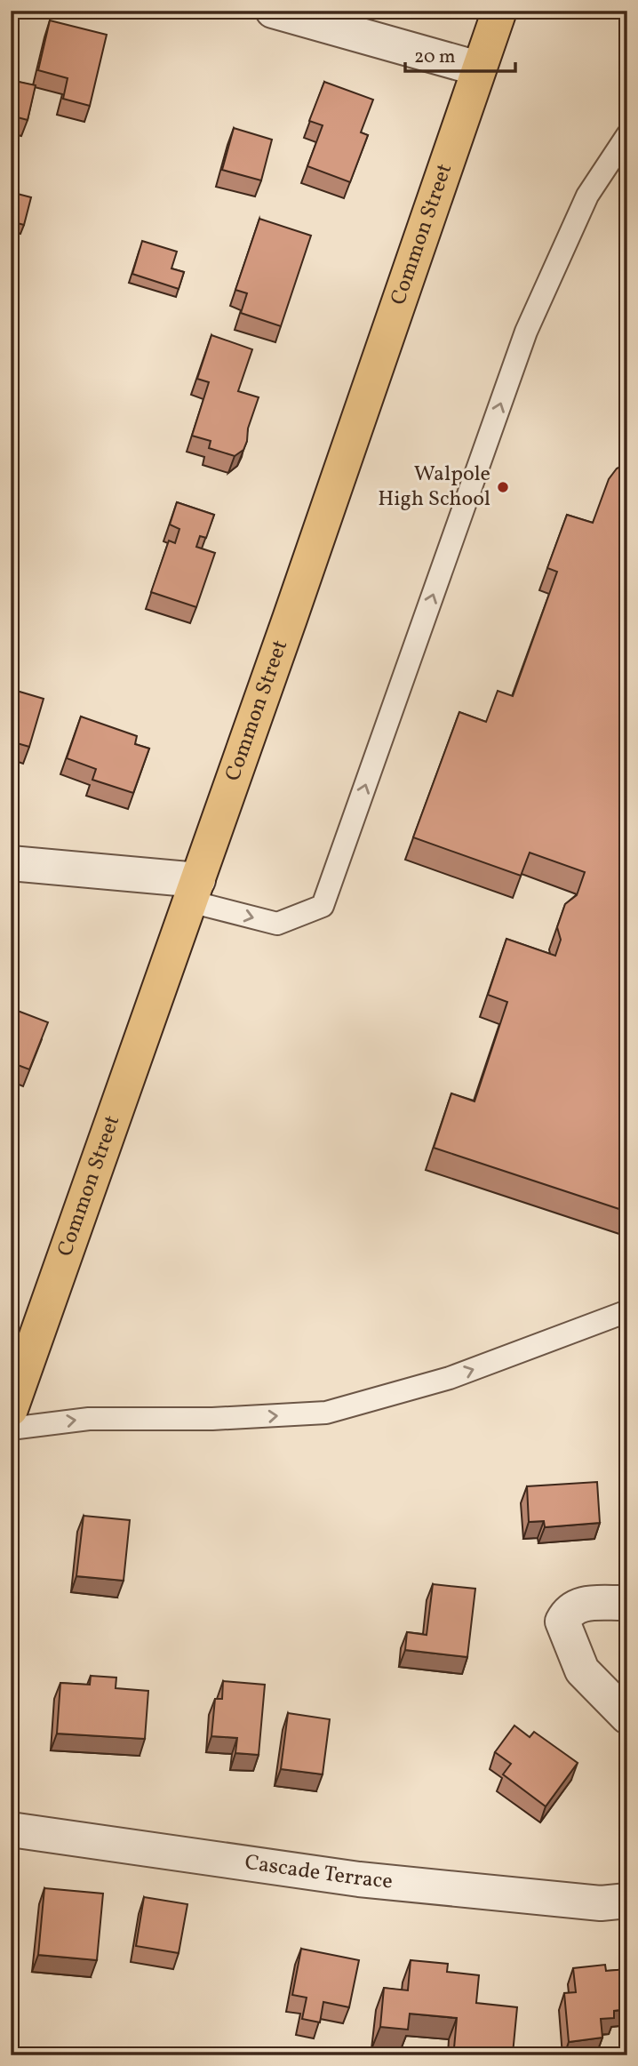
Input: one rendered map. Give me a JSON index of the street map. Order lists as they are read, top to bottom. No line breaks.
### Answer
{"streets":{"main road":["Common Street"],"street":["Cascade Terrace"]},"places":["Walpole High School"],"scale_bar":"20 m"}
